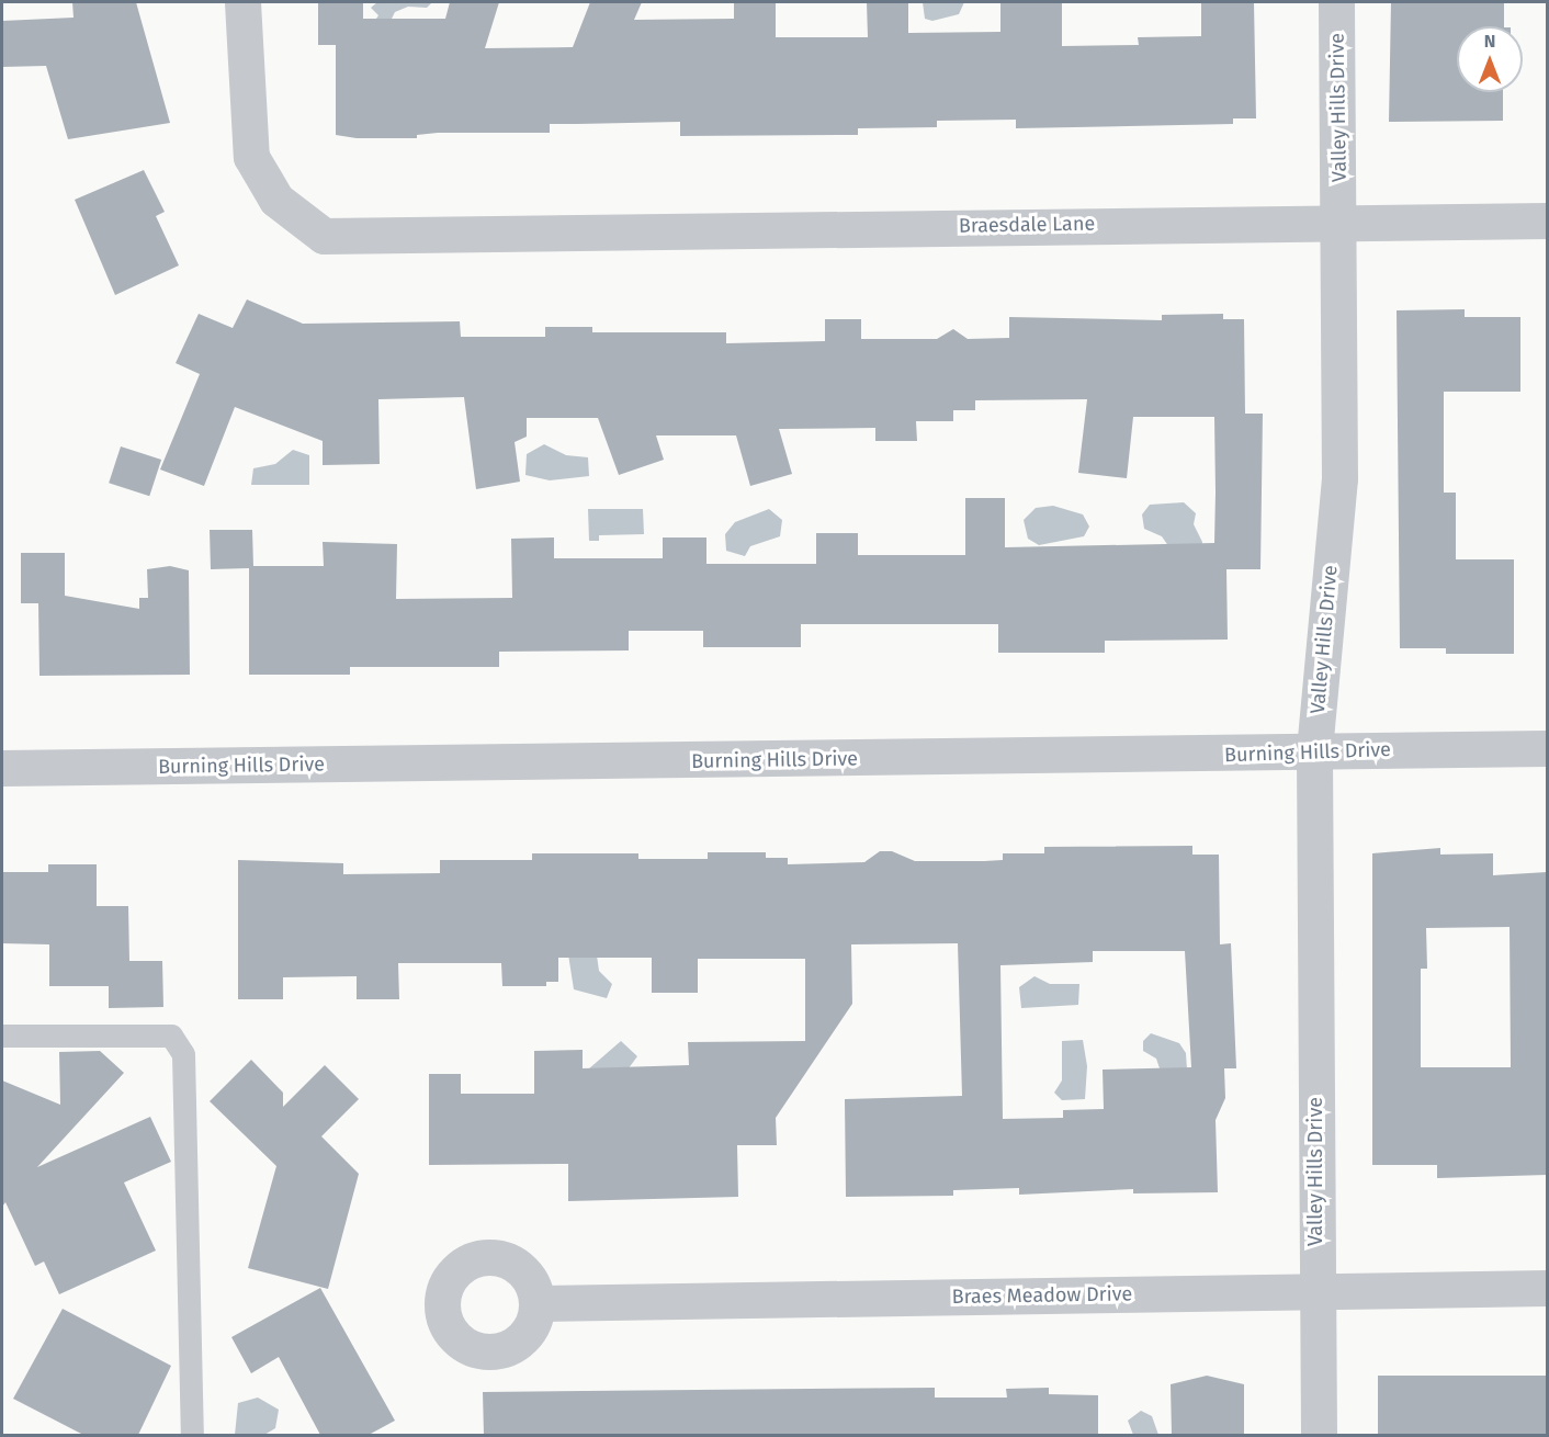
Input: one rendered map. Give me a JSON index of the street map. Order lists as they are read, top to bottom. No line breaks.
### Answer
{"streets":{"street":["Valley Hills Drive","Braesdale Lane","Burning Hills Drive","Braes Meadow Drive"]},"crossings":[["Valley Hills Drive","Braesdale Lane"],["Valley Hills Drive","Burning Hills Drive"],["Valley Hills Drive","Braes Meadow Drive"]],"north":"top"}
